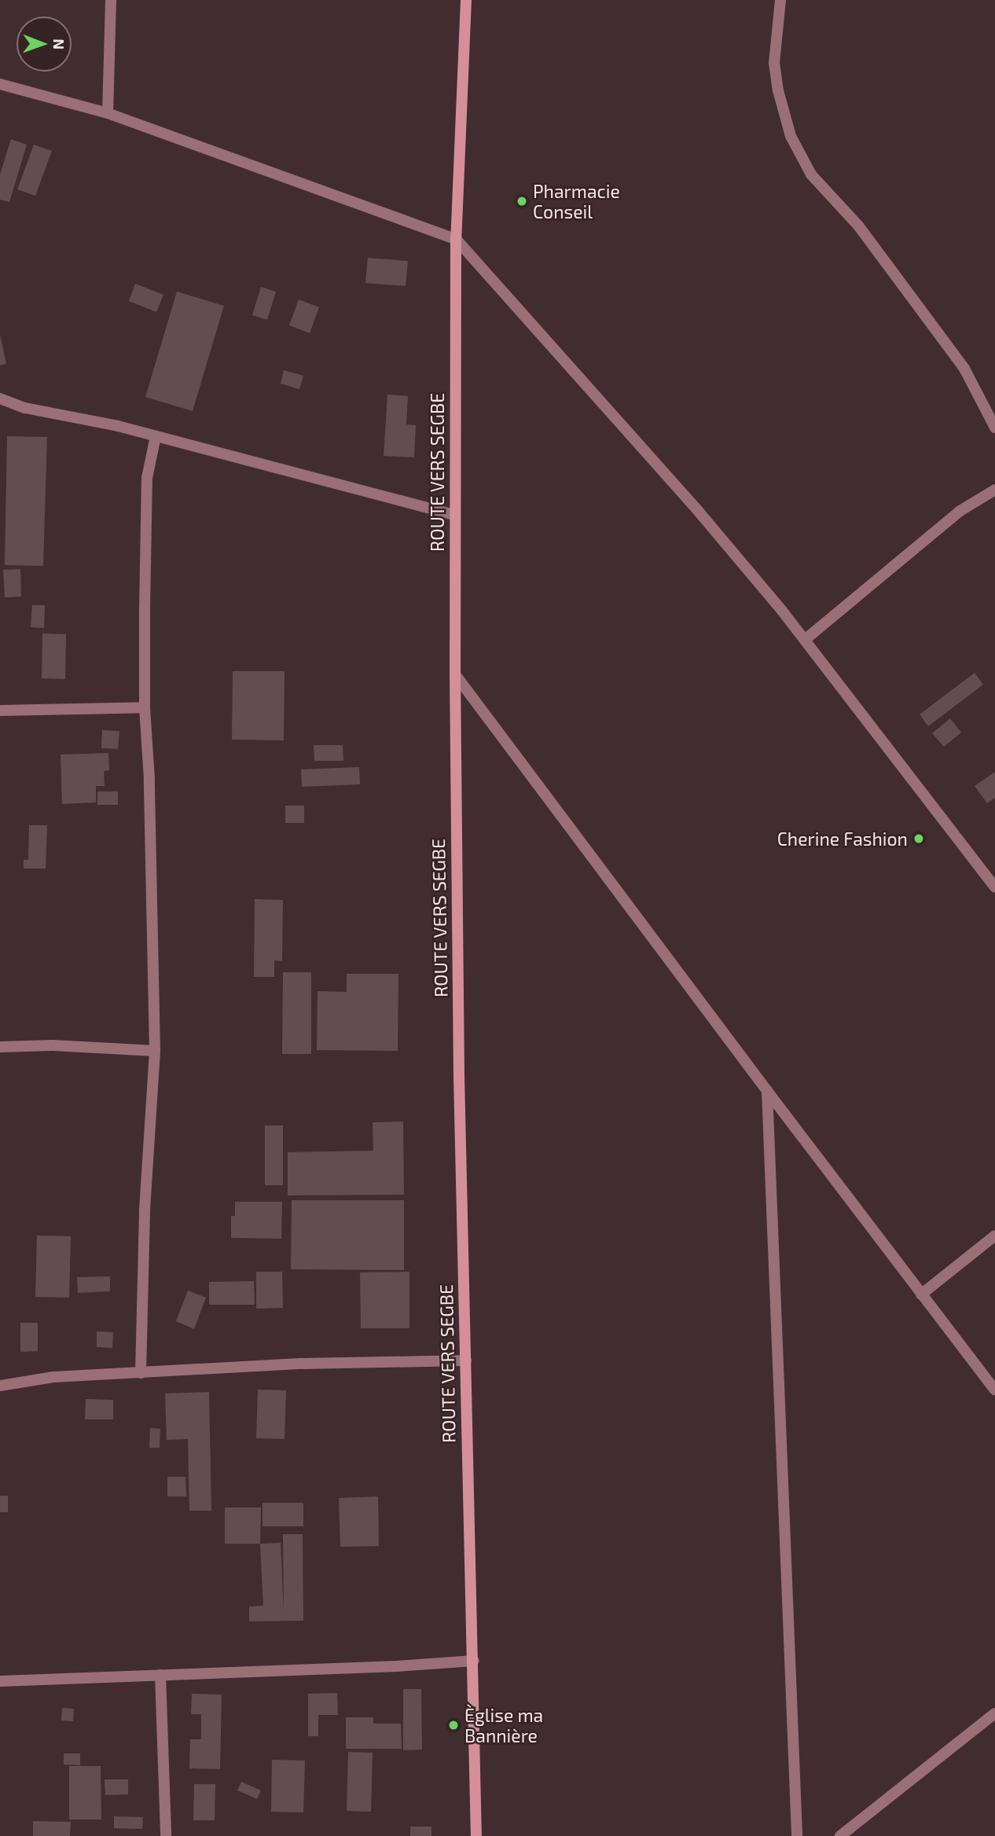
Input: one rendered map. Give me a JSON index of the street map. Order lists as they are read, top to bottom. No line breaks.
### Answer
{"streets":{"main road":["ROUTE VERS SEGBE"]},"places":["Pharmacie Conseil","Cherine Fashion","Èglise ma Bannière"],"north":"right"}
